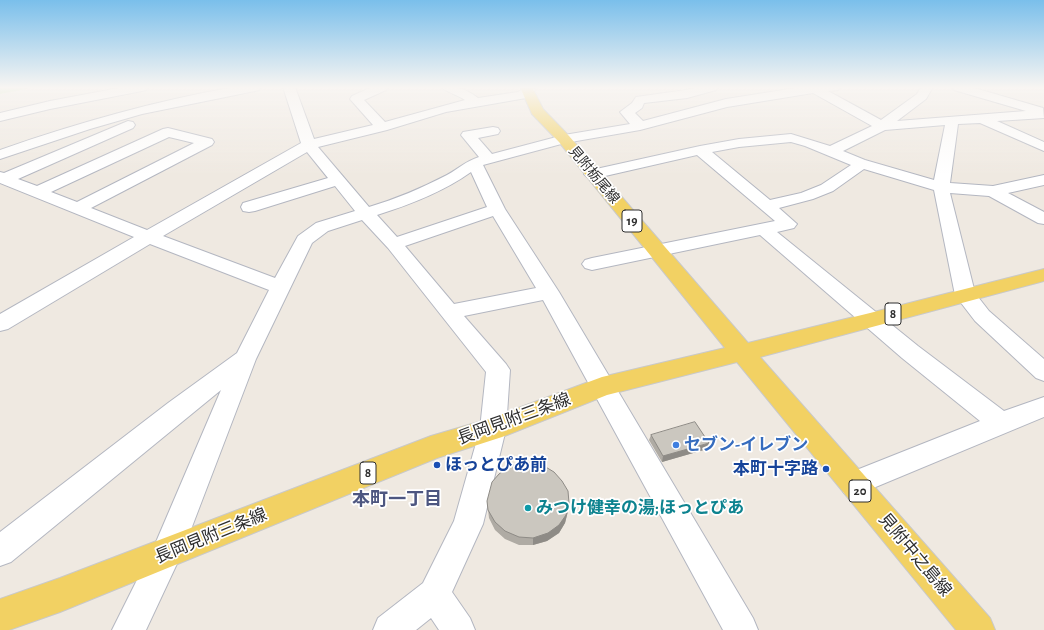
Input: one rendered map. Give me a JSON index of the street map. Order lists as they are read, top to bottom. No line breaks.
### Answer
{"streets":{"main road":["見附栃尾線","19","8","長岡見附三条線","20","見附中之島線"]},"crossings":[["見附栃尾線","長岡見附三条線"],["見附栃尾線","見附中之島線"],["長岡見附三条線","見附中之島線"]],"districts":["本町一丁目"],"places":["セブン-イレブン","ほっとぴあ前","本町十字路","みつけ健幸の湯;ほっとぴあ"]}
